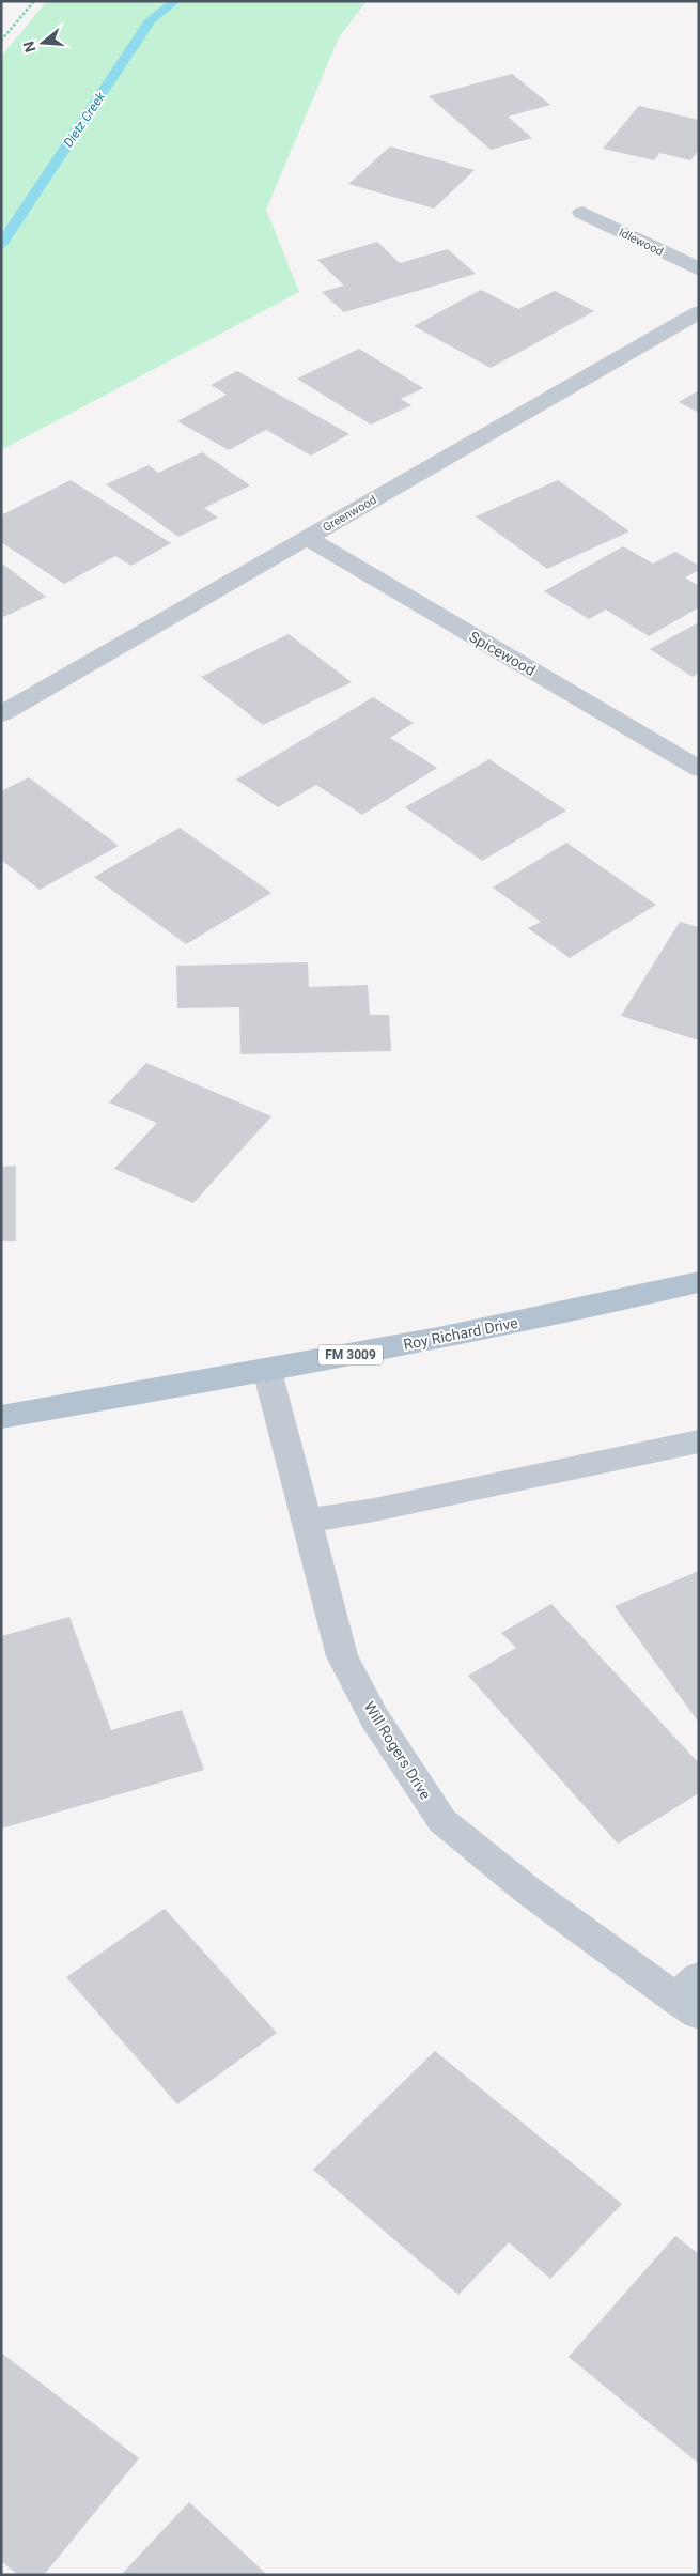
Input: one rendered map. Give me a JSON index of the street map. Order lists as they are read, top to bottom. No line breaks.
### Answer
{"streets":{"main road":["Roy Richard Drive","FM 3009"],"street":["Idlewood","Greenwood","Spicewood","Will Rogers Drive"]},"crossings":[["Greenwood","Spicewood"],["Roy Richard Drive","Will Rogers Drive"]],"water":["Dietz Creek"],"north":"left"}
